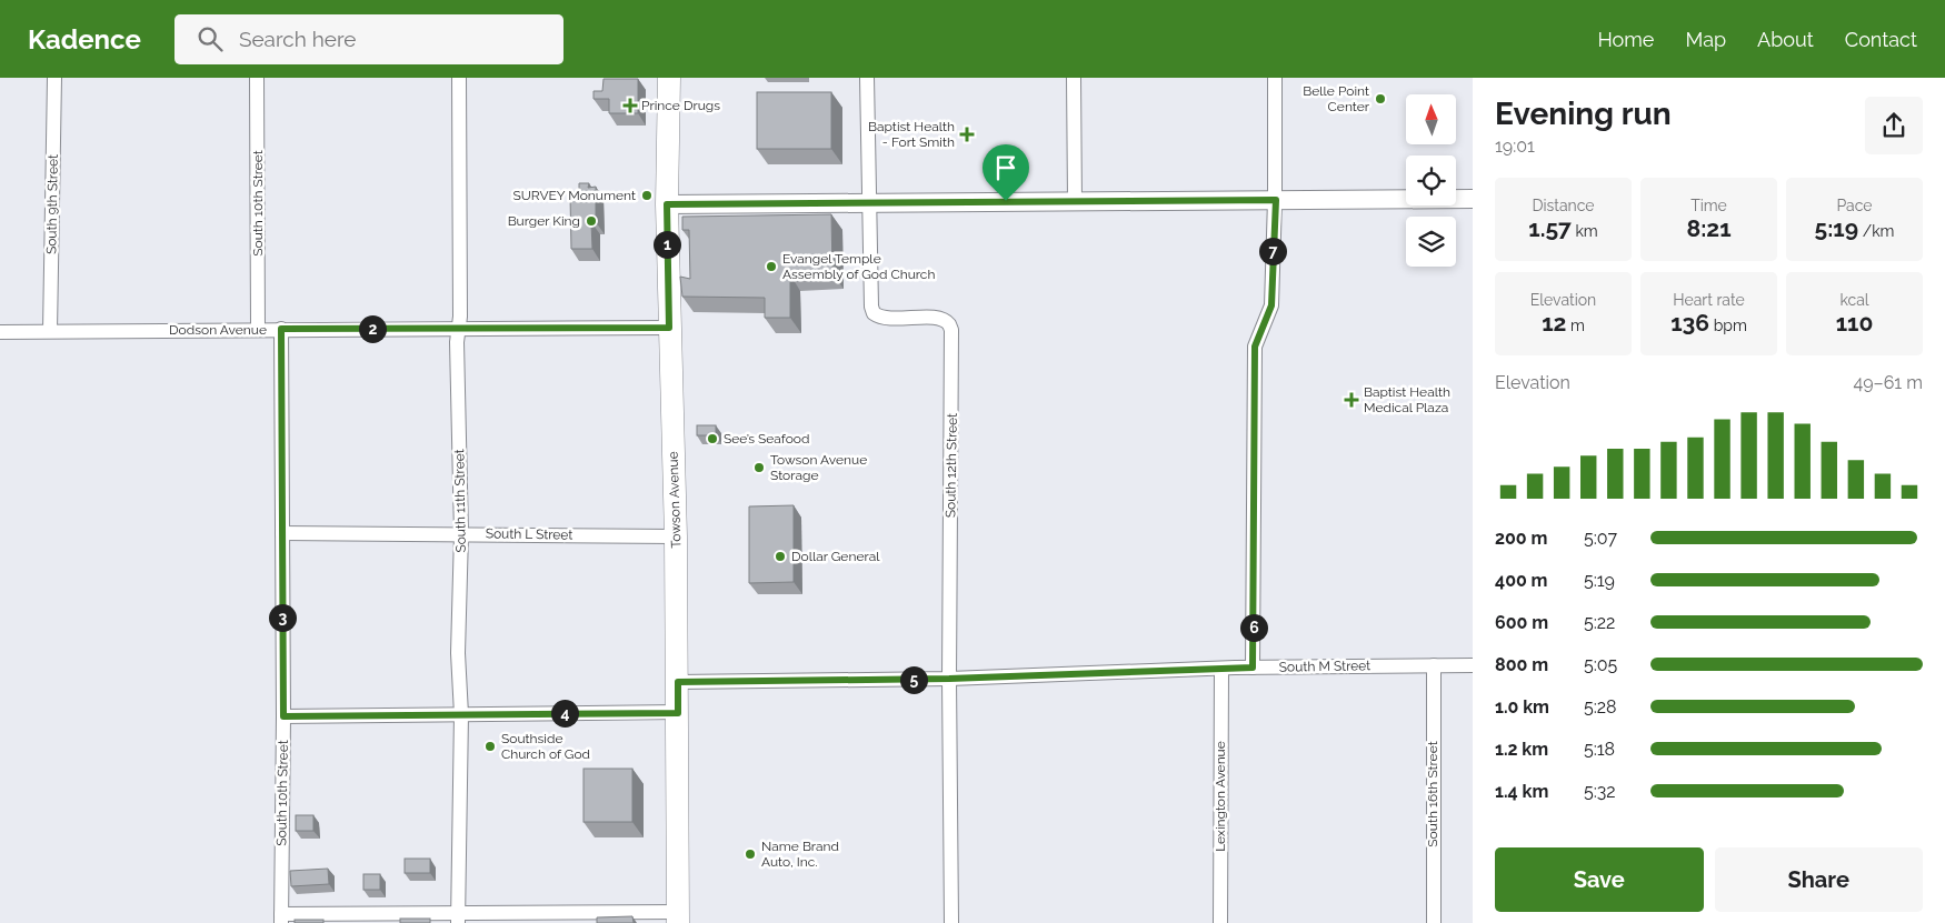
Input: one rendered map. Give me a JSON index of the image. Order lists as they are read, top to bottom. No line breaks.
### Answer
{"streets":{"main road":["Towson Avenue"],"street":["South 10th Street","South 9th Street","Dodson Avenue","South 12th Street","South 11th Street","South L Street","South M Street","South 16th Street","Lexington Avenue"]},"crossings":[["South 10th Street","Dodson Avenue"],["South 10th Street","South L Street"],["South 9th Street","Dodson Avenue"],["Dodson Avenue","Towson Avenue"],["Dodson Avenue","South 11th Street"],["South 12th Street","South M Street"],["Towson Avenue","South L Street"],["Towson Avenue","South M Street"],["South 11th Street","South L Street"],["South M Street","South 16th Street"],["South M Street","Lexington Avenue"]],"places":{"other":["Belle Point Center","SURVEY Monument","Burger King","Evangel Temple Assembly of God Church","See’s Seafood","Towson Avenue Storage","Dollar General","Southside Church of God","Name Brand Auto, Inc."],"health":["Prince Drugs","Baptist Health - Fort Smith","Baptist Health Medical Plaza"]},"north":"top","page":{"header":"Kadence","search":"Search here","nav":["Home","Map","About","Contact"],"heading":["Evening run","19:01"],"stats":[["Distance","1.57 km"],["Time","8:21"],["Pace","5:19 /km"],["Elevation","12 m"],["Heart rate","136 bpm"],["kcal","110"]],"pins":["1","7","2","3","6","5","4"],"chart":["Elevation","49–61 m"],"list":[{"name":"200 m","note":"5:07"},{"name":"400 m","note":"5:19"},{"name":"600 m","note":"5:22"},{"name":"800 m","note":"5:05"},{"name":"1.0 km","note":"5:28"},{"name":"1.2 km","note":"5:18"},{"name":"1.4 km","note":"5:32"}],"buttons":["Save","Share"]}}
